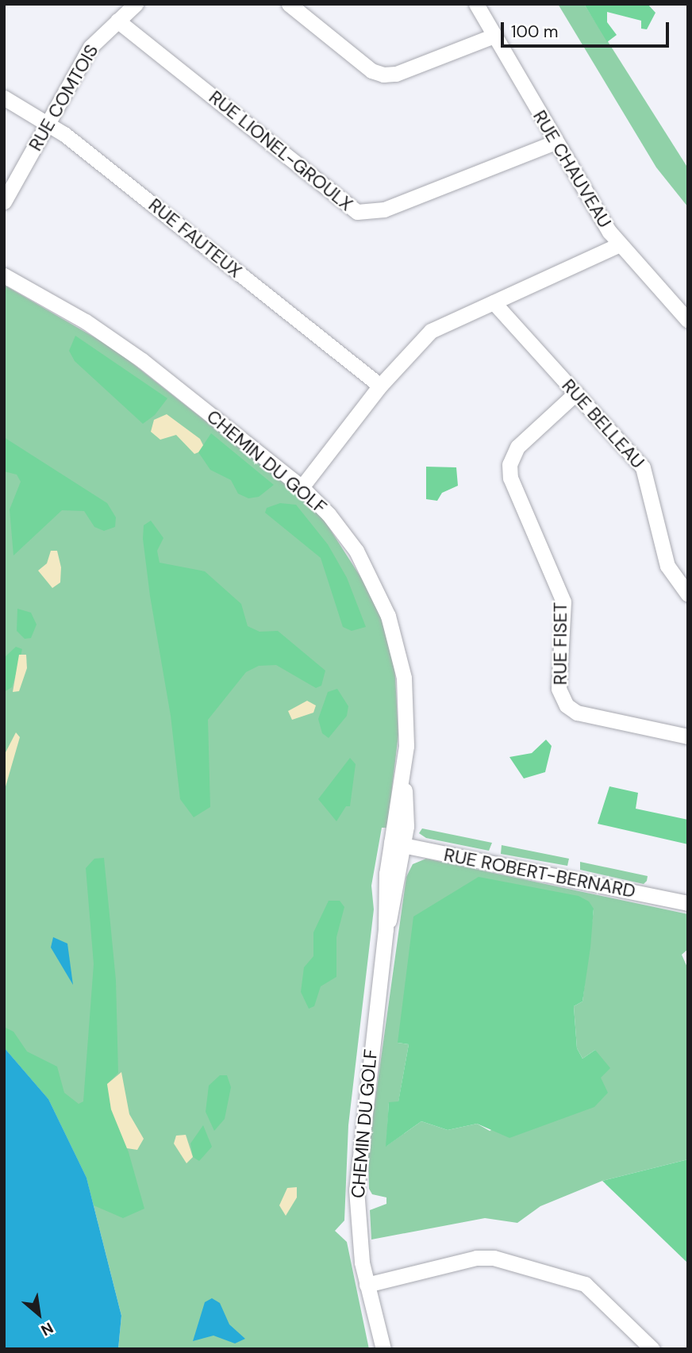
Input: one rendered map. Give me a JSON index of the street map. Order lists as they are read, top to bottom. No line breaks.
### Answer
{"streets":{"street":["RUE COMTOIS","RUE LIONEL-GROULX","RUE CHAUVEAU","RUE FAUTEUX","RUE BELLEAU","CHEMIN DU GOLF","RUE FISET","RUE ROBERT-BERNARD"]},"crossings":[["RUE COMTOIS","RUE LIONEL-GROULX"],["RUE COMTOIS","RUE FAUTEUX"],["RUE LIONEL-GROULX","RUE CHAUVEAU"],["RUE BELLEAU","RUE FISET"],["CHEMIN DU GOLF","RUE ROBERT-BERNARD"]],"scale_bar":"100 m","north":"bottom right"}
